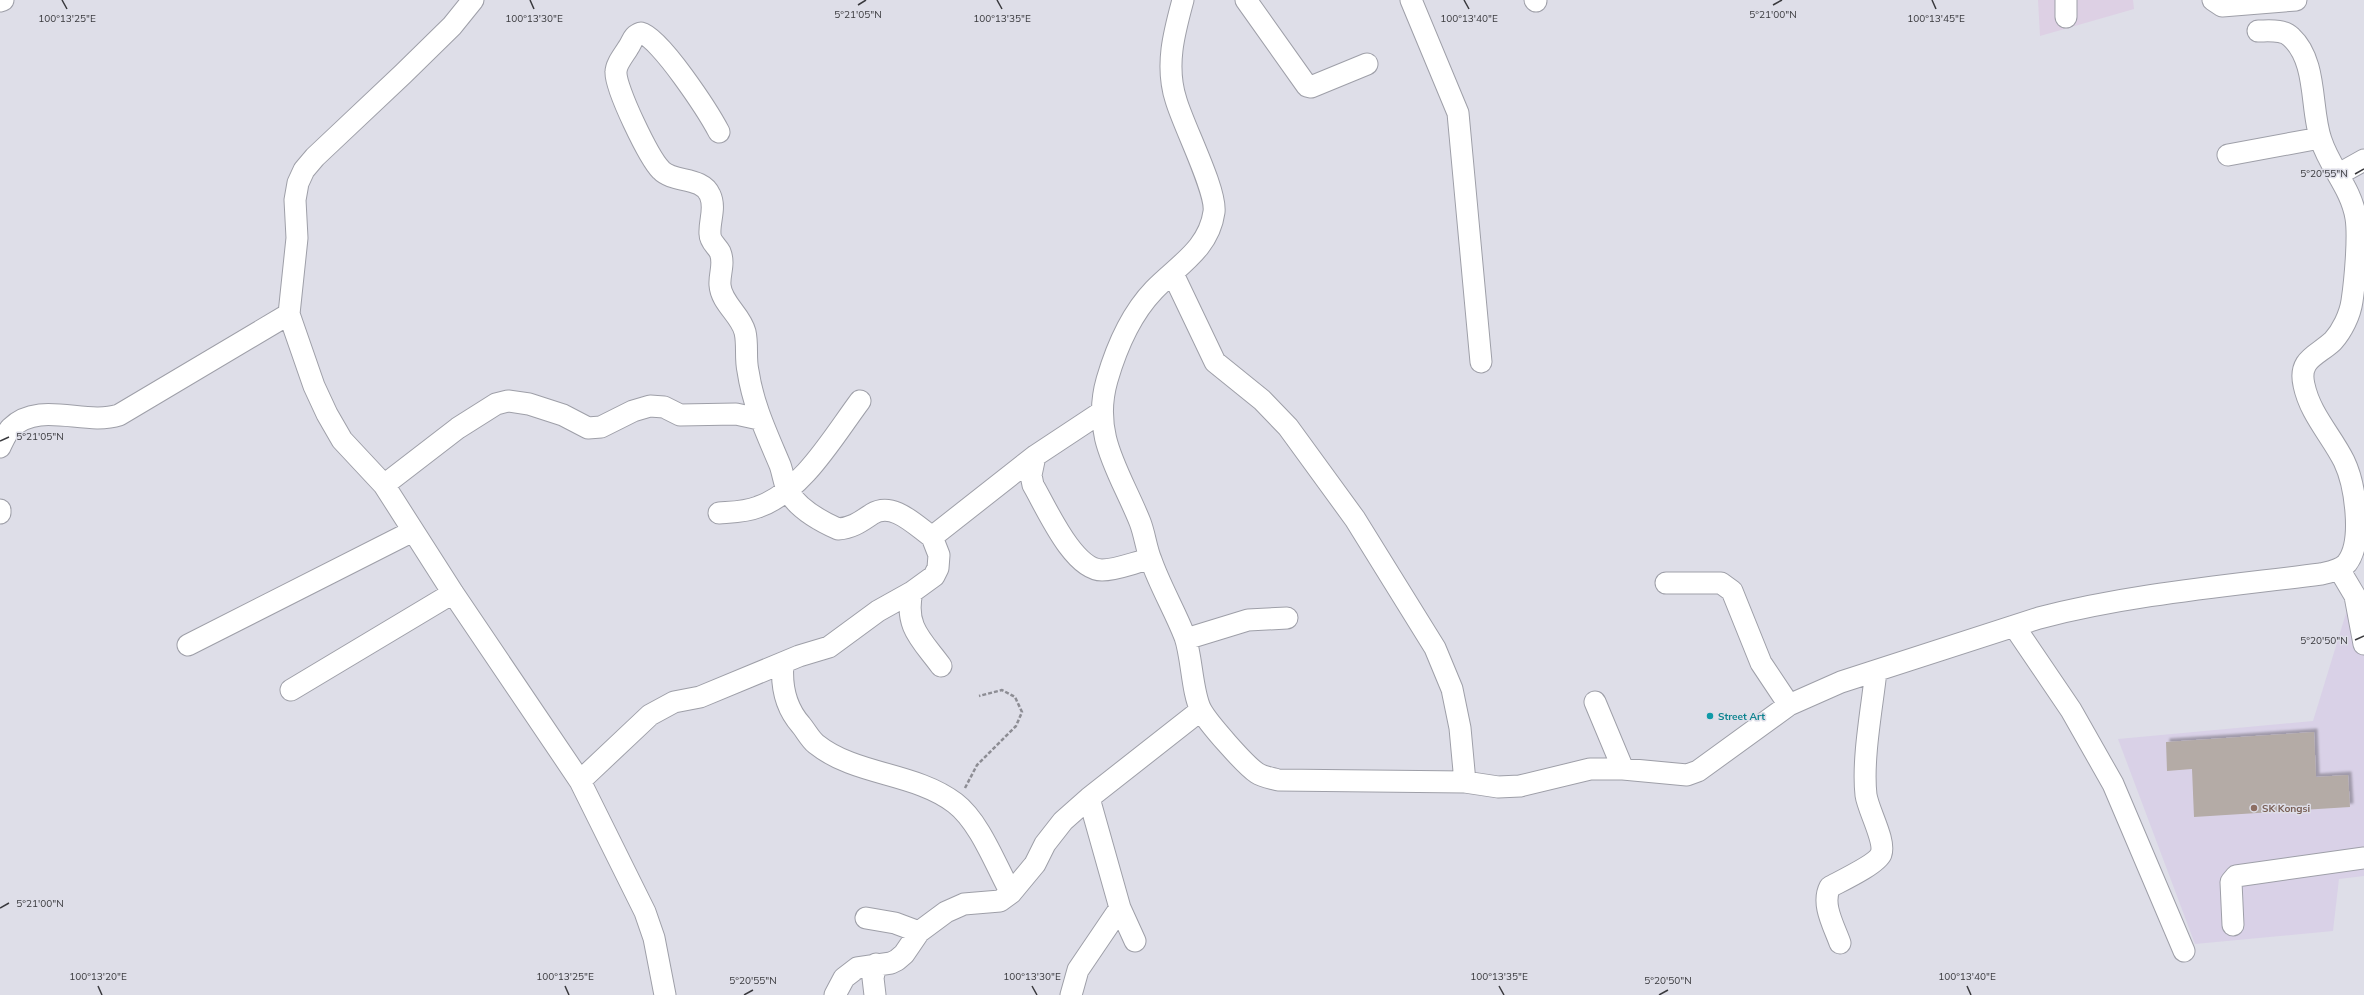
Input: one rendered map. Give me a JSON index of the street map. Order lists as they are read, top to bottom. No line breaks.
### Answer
{"places":["Street Art","SK Kongsi"],"coordinates":["5°21'05\"N","5°21'00\"N","100°13'25\"E","100°13'30\"E","100°13'35\"E","100°13'40\"E","100°13'45\"E","5°20'55\"N","5°20'50\"N","100°13'20\"E"]}
